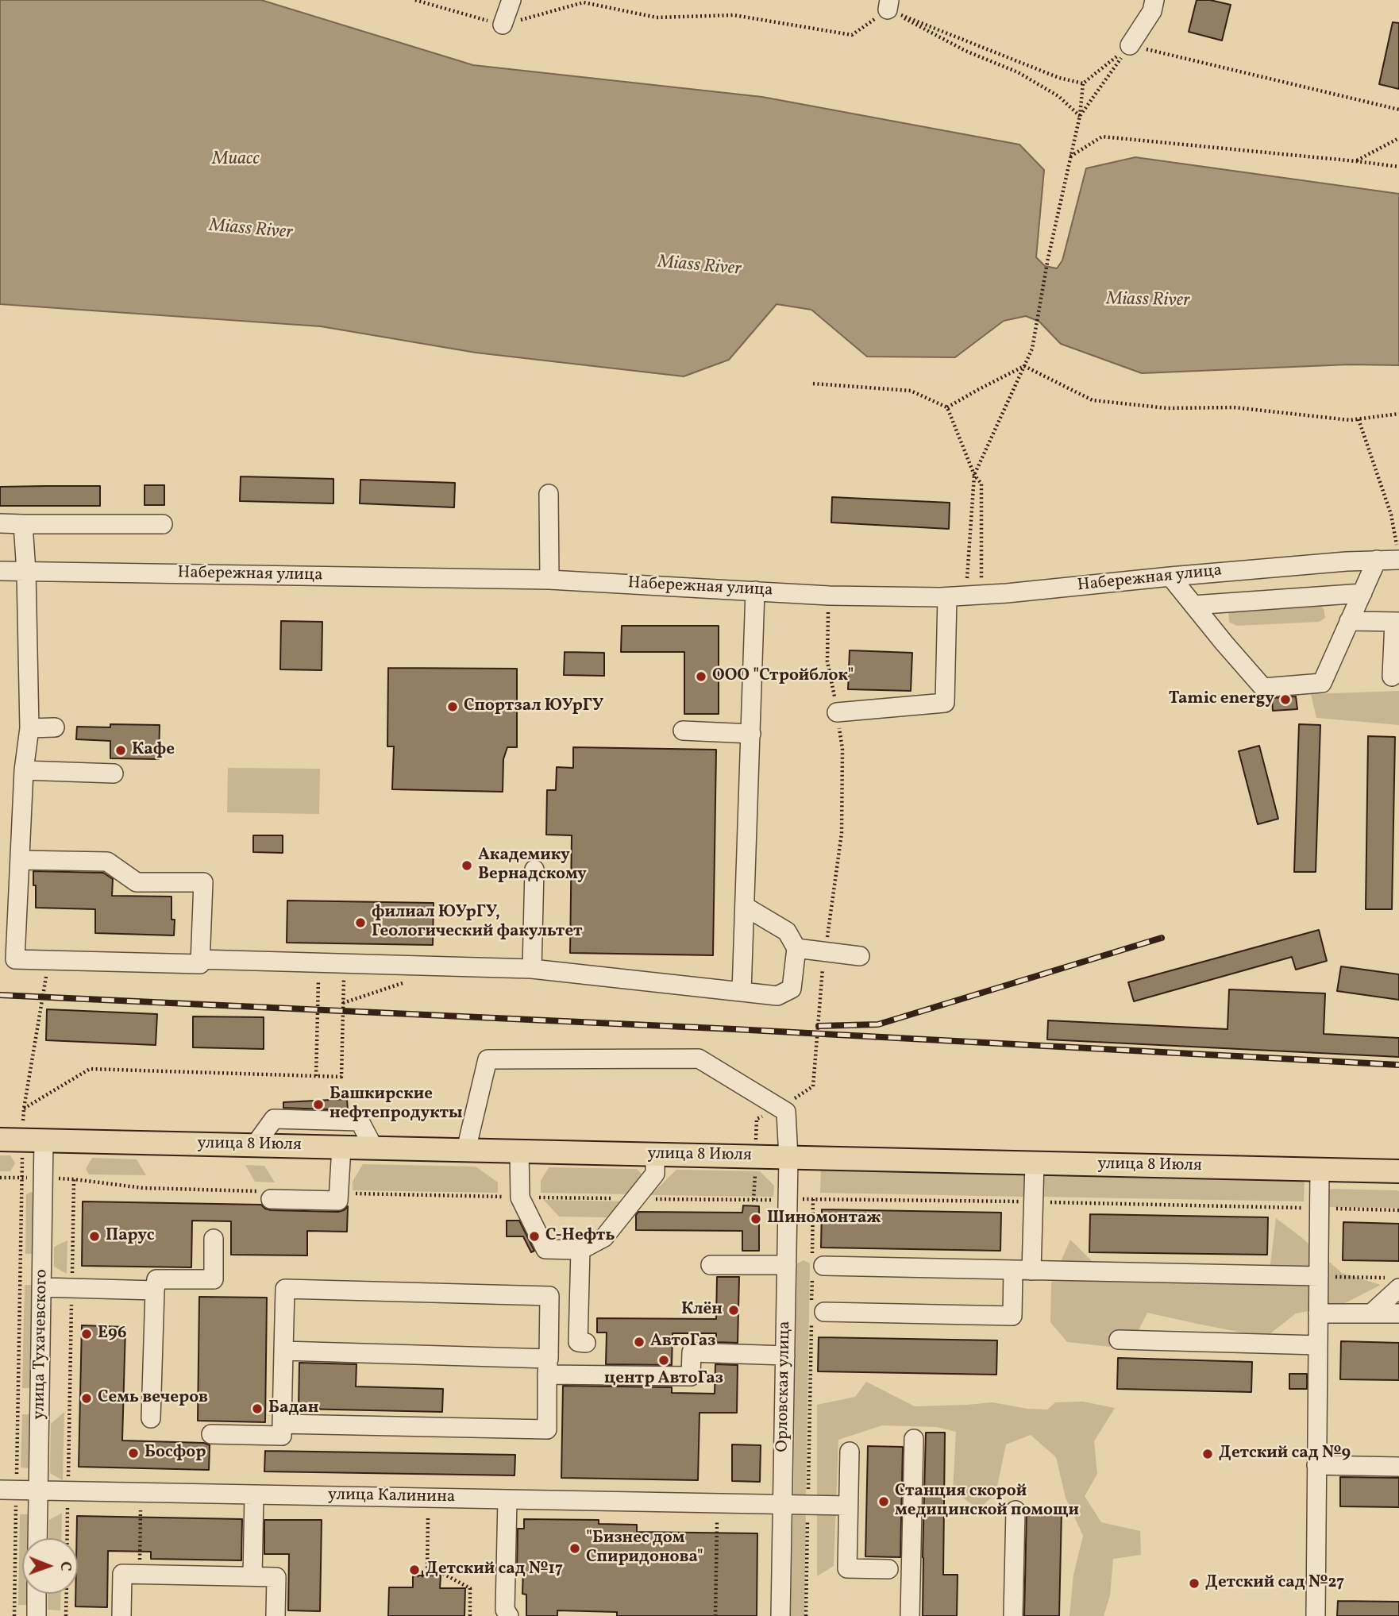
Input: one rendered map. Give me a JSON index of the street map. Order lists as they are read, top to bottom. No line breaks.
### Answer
{"streets":{"main road":["улица 8 Июля"],"street":["Набережная улица","улица Тухачевского","Орловская улица","улица Калинина"]},"crossings":[["улица 8 Июля","улица Тухачевского"],["улица 8 Июля","Орловская улица"],["улица Тухачевского","улица Калинина"],["Орловская улица","улица Калинина"]],"water":["Миасс","Miass River"],"places":["ООО \"Стройблок\"","Tamic energy","Спортзал ЮУрГУ","Кафе","Академику Вернадскому","филиал ЮУрГУ, Геологический факультет","Башкирские нефтепродукты","Шиномонтаж","Парус","С-Нефть","Клён","E96","АвтоГаз","центр АвтоГаз","Семь вечеров","Бадан","Босфор","Детский сад №9","Станция скорой медицинской помощи","\"Бизнес дом Спиридонова\"","Детский сад №17","Детский сад №27"],"north":"right"}
